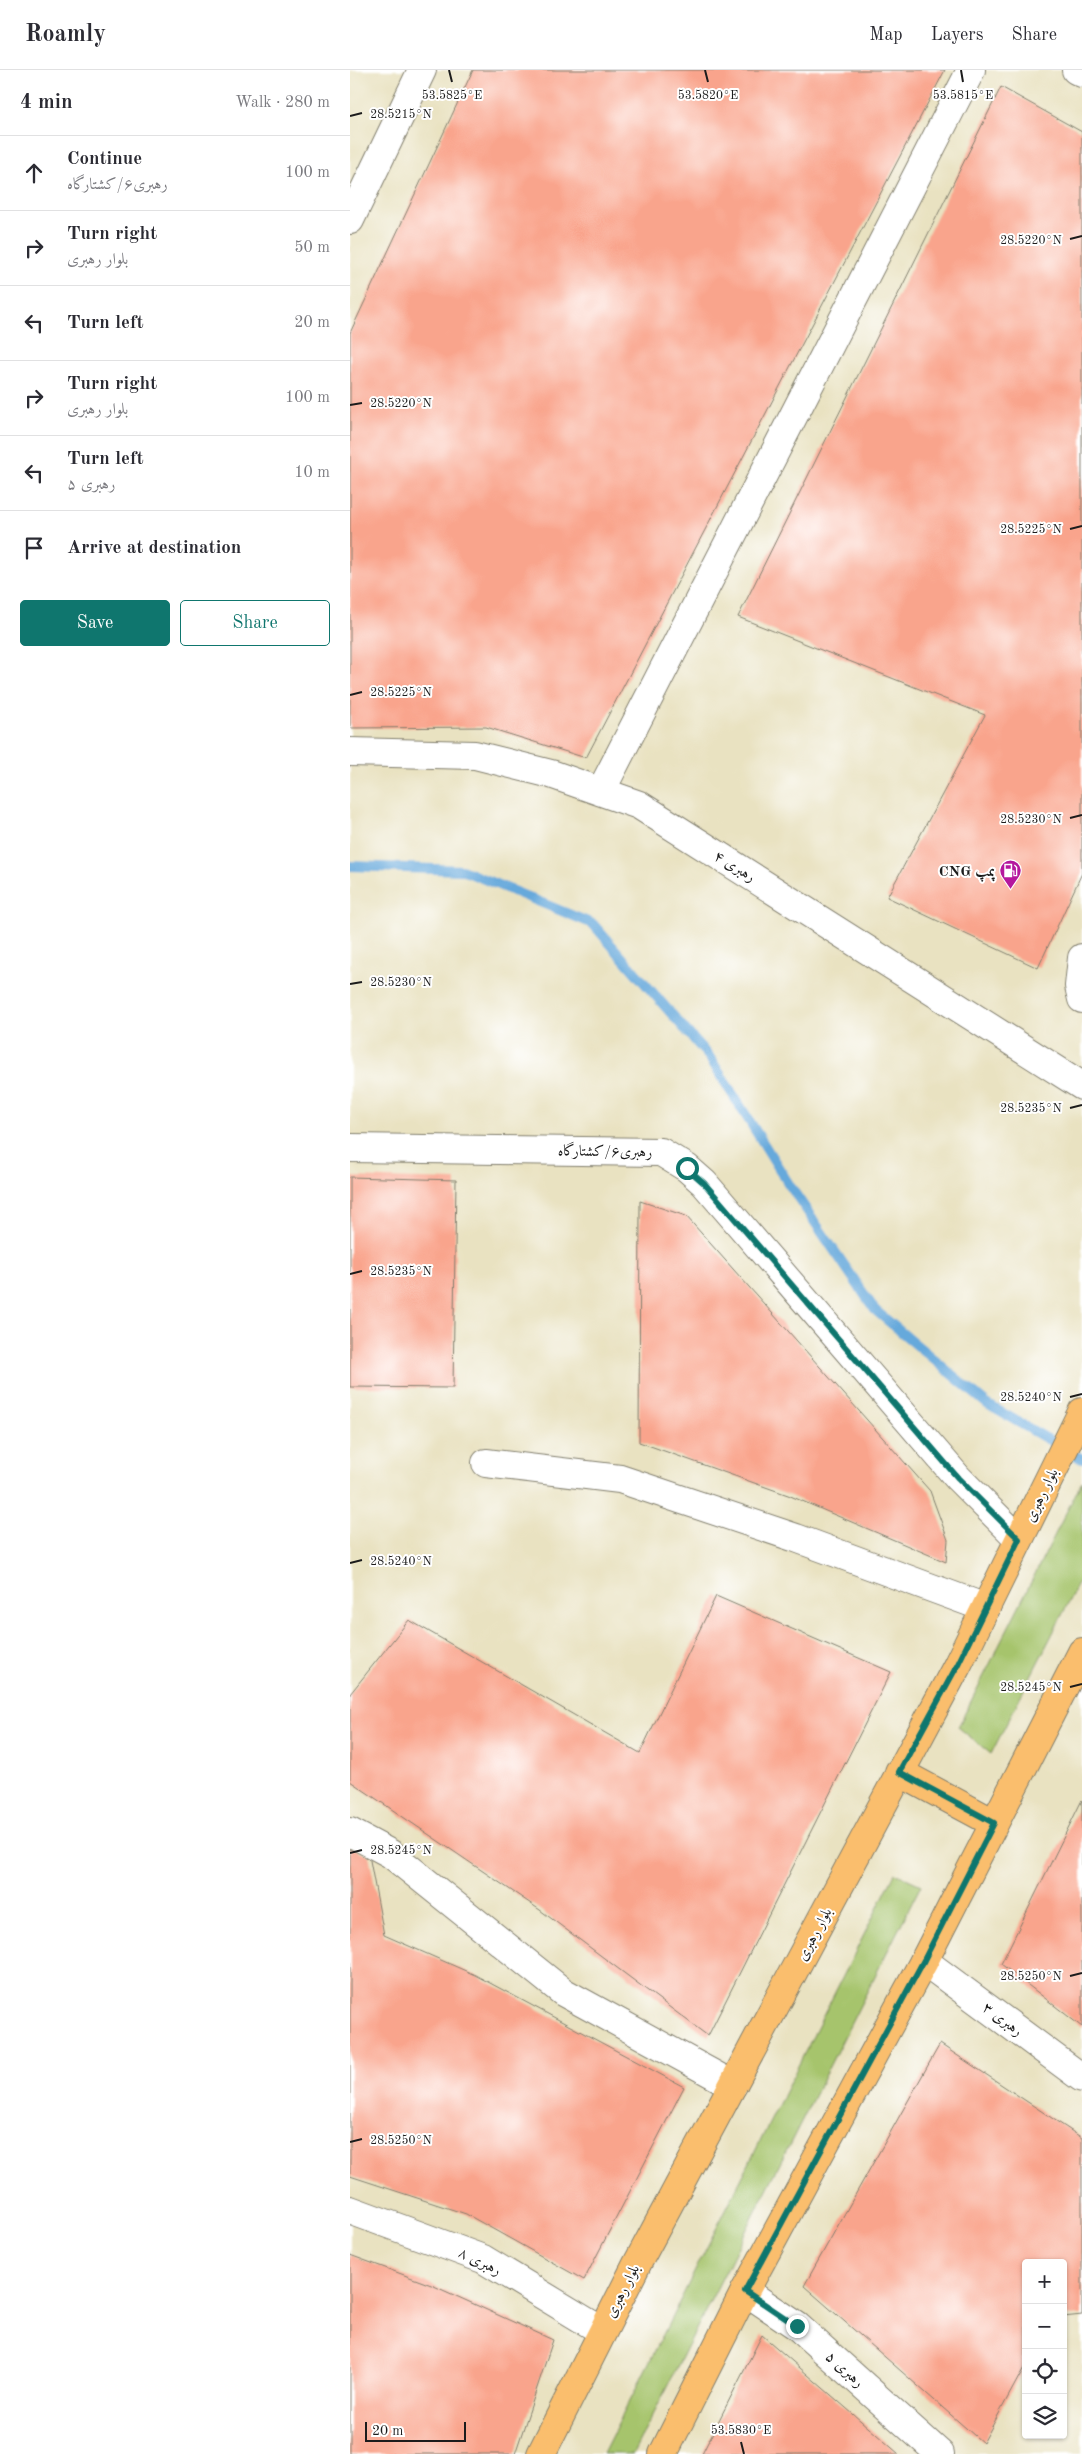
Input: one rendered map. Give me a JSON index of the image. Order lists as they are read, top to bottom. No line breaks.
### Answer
{"streets":{"main road":["بلوار رهبری"],"street":["رهبری ۴","رهبری۶/کشتارگاه","رهبری ۳","رهبری ۸","رهبری ۵"]},"crossings":[["رهبری۶/کشتارگاه","بلوار رهبری"],["بلوار رهبری","رهبری ۸"]],"places":{"fuel station":["CNG پمپ"]},"scale_bar":"20 m","page":{"header":"Roamly","nav":["Map","Layers","Share"],"heading":["4 min","Walk · 280 m"],"list":[["Continue","رهبری۶/کشتارگاه","100 m"],["Turn right","بلوار رهبری","50 m"],["Turn left","20 m"],["Turn right","بلوار رهبری","100 m"],["Turn left","رهبری ۵","10 m"],"Arrive at destination"],"buttons":["Save","Share"],"map_buttons":["+","−"],"scale":"20 m"},"coordinates":["53.5825°E","53.5820°E","53.5815°E","28.5215°N","28.5220°N","28.5225°N","28.5230°N","28.5235°N","28.5240°N","28.5245°N","28.5250°N","53.5830°E"]}
